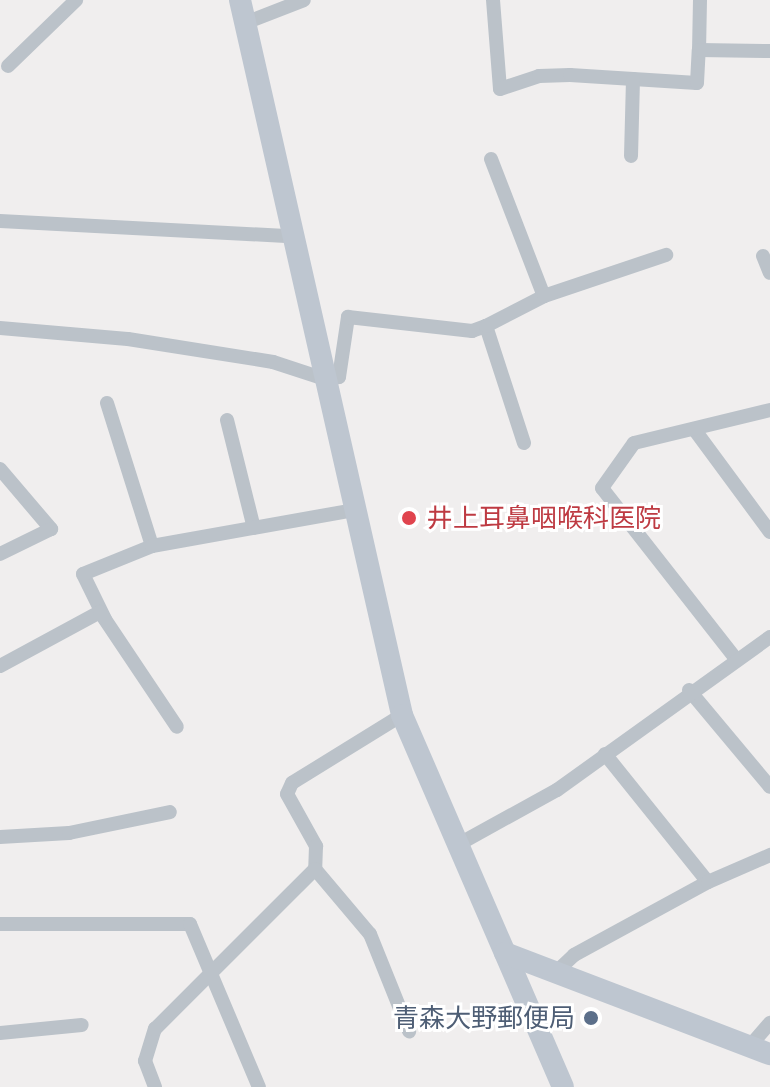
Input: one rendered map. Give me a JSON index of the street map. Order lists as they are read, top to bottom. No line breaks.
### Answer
{"places":["井上耳鼻咽喉科医院","青森大野郵便局"]}
